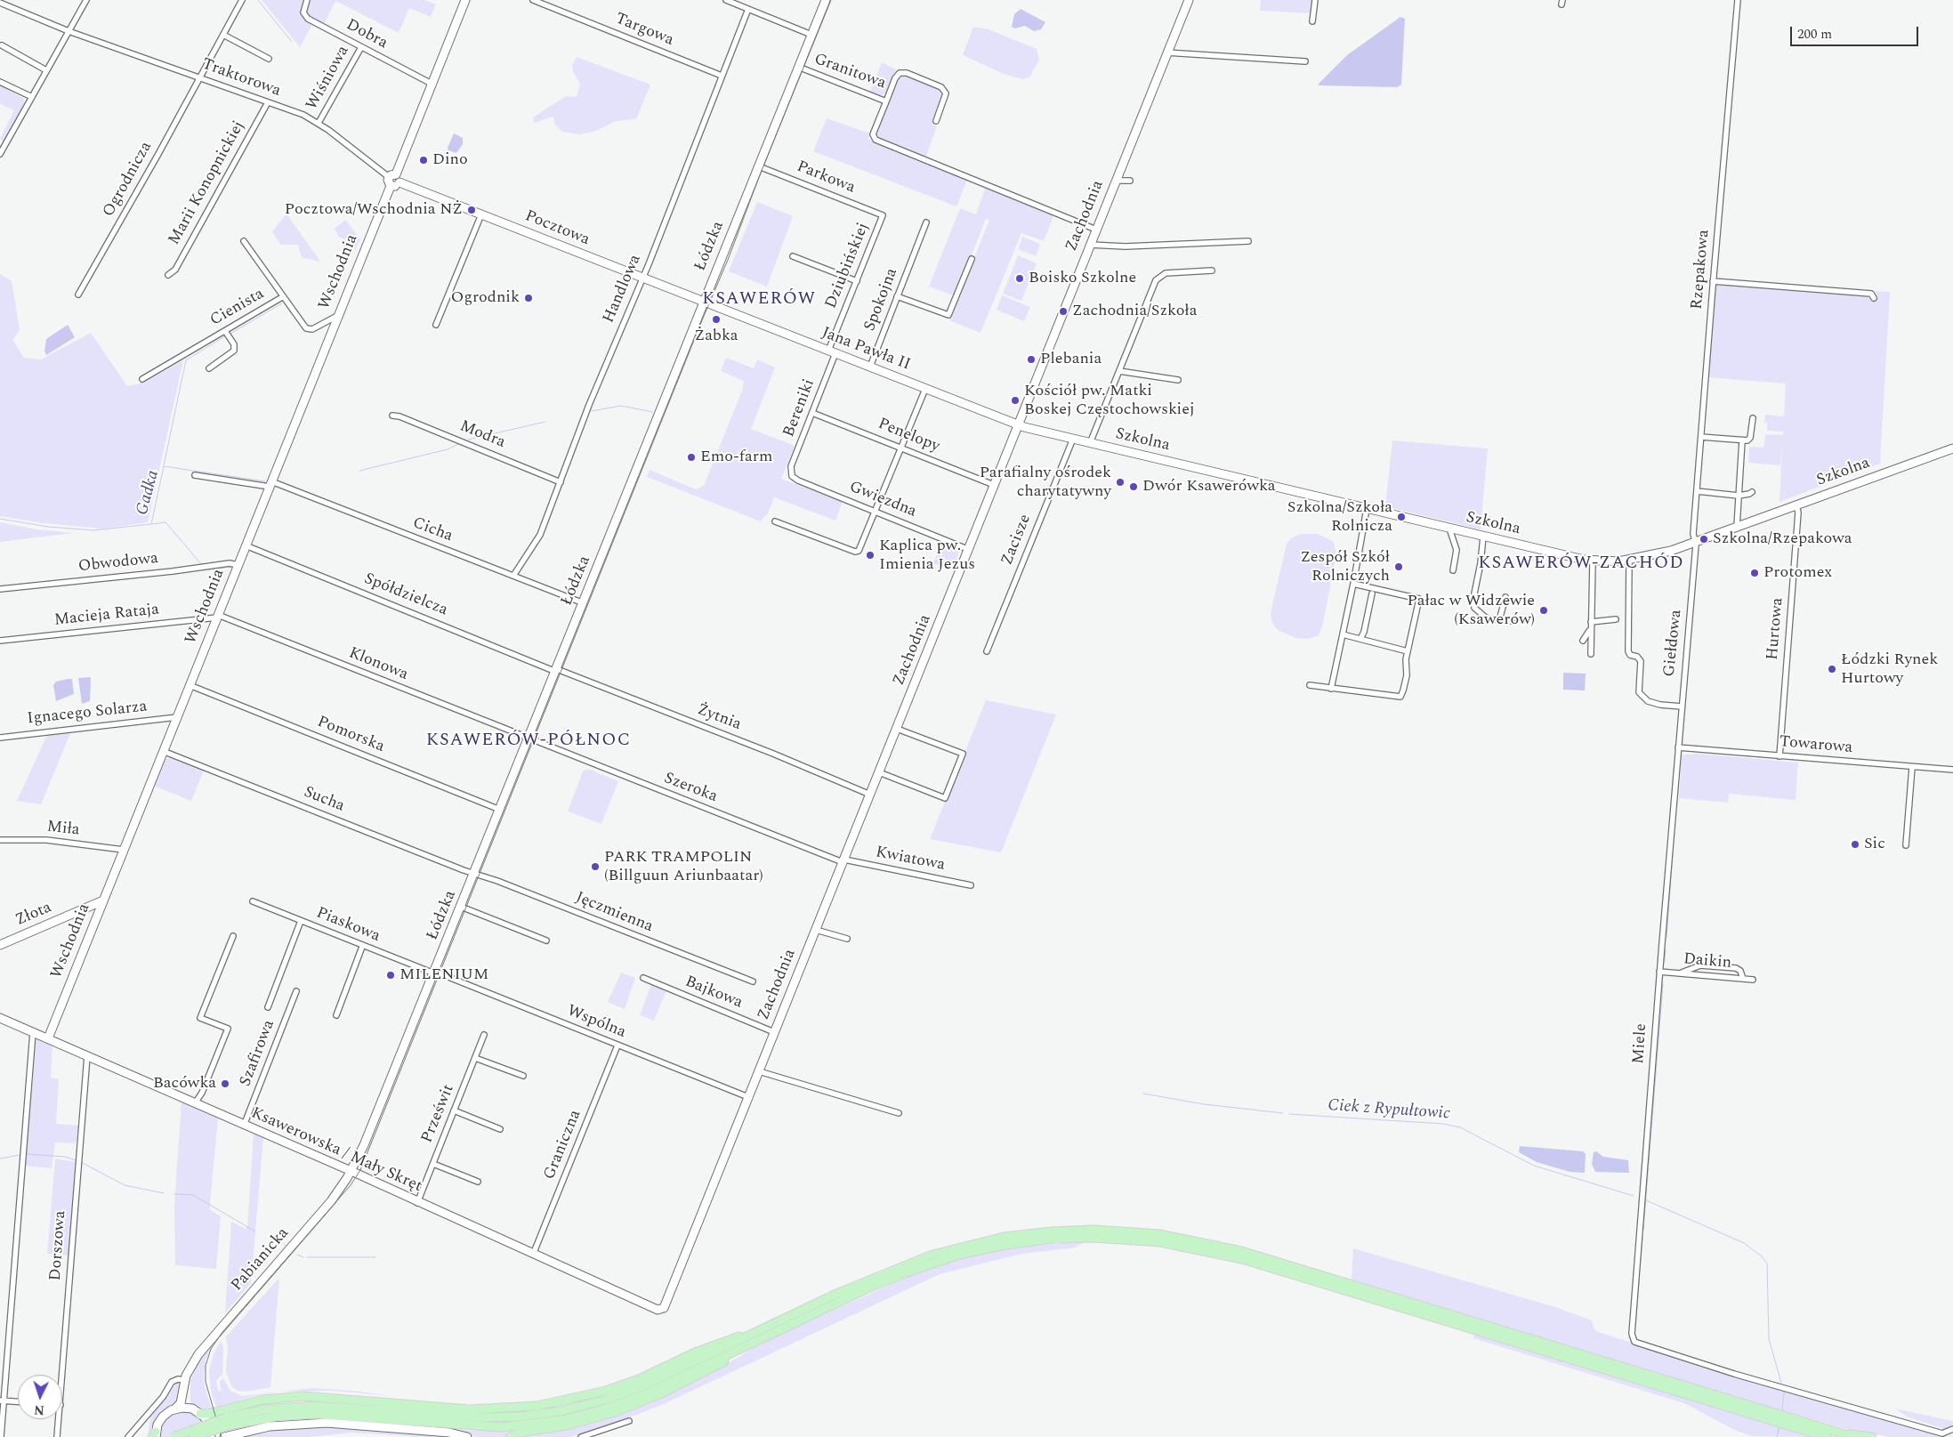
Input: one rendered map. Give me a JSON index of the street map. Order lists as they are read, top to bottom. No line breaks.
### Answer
{"streets":{"street":["Targowa","Dobra","Granitowa","Traktorowa","Wiśniowa","Parkowa","Ogrodnicza","Marii Konopnickiej","Zachodnia","Pocztowa","Łódzka","Dziubińskiej","Rzepakowa","Wschodnia","Handlowa","Spokojna","Cienista","Jana Pawła II","Bereniki","Modra","Penelopy","Szkolna","Gwiezdna","Cicha","Zacisze","Obwodowa","Spółdzielcza","Macieja Rataja","Hurtowa","Giełdowa","Klonowa","Ignacego Solarza","Żytnia","Pomorska","Towarowa","Szeroka","Sucha","Miła","Kwiatowa","Jęczmienna","Złota","Piaskowa","Daikin","Bajkowa","Wspólna","Miele","Szafirowa","Prześwit","Graniczna","Ksawerowska / Mały Skręt","Dorszowa","Pabianicka"]},"crossings":[["Targowa","Handlowa"],["Dobra","Wiśniowa"],["Granitowa","Łódzka"],["Traktorowa","Wiśniowa"],["Traktorowa","Ogrodnicza"],["Traktorowa","Marii Konopnickiej"],["Traktorowa","Pocztowa"],["Traktorowa","Wschodnia"],["Parkowa","Łódzka"],["Parkowa","Dziubińskiej"],["Zachodnia","Jana Pawła II"],["Zachodnia","Penelopy"],["Zachodnia","Szkolna"],["Zachodnia","Gwiezdna"],["Zachodnia","Żytnia"],["Zachodnia","Szeroka"],["Zachodnia","Kwiatowa"],["Zachodnia","Bajkowa"],["Zachodnia","Wspólna"],["Zachodnia","Ksawerowska / Mały Skręt"],["Pocztowa","Łódzka"],["Pocztowa","Wschodnia"],["Pocztowa","Handlowa"],["Pocztowa","Jana Pawła II"],["Łódzka","Jana Pawła II"],["Łódzka","Cicha"],["Łódzka","Spółdzielcza"],["Łódzka","Klonowa"],["Łódzka","Żytnia"],["Łódzka","Pomorska"],["Łódzka","Szeroka"],["Łódzka","Sucha"],["Łódzka","Jęczmienna"],["Łódzka","Piaskowa"],["Łódzka","Wspólna"],["Łódzka","Ksawerowska / Mały Skręt"],["Łódzka","Pabianicka"],["Dziubińskiej","Jana Pawła II"],["Dziubińskiej","Bereniki"],["Rzepakowa","Szkolna"],["Rzepakowa","Giełdowa"],["Wschodnia","Cienista"],["Wschodnia","Cicha"],["Wschodnia","Obwodowa"],["Wschodnia","Spółdzielcza"],["Wschodnia","Macieja Rataja"],["Wschodnia","Klonowa"],["Wschodnia","Ignacego Solarza"],["Wschodnia","Pomorska"],["Wschodnia","Sucha"],["Wschodnia","Miła"],["Wschodnia","Złota"],["Wschodnia","Ksawerowska / Mały Skręt"],["Handlowa","Modra"],["Handlowa","Cicha"],["Spokojna","Jana Pawła II"],["Jana Pawła II","Bereniki"],["Jana Pawła II","Szkolna"],["Bereniki","Penelopy"],["Bereniki","Gwiezdna"],["Szkolna","Zacisze"],["Szkolna","Hurtowa"],["Szkolna","Giełdowa"],["Spółdzielcza","Żytnia"],["Macieja Rataja","Klonowa"],["Hurtowa","Towarowa"],["Giełdowa","Towarowa"],["Giełdowa","Miele"],["Klonowa","Szeroka"],["Towarowa","Miele"],["Szeroka","Kwiatowa"],["Sucha","Jęczmienna"],["Piaskowa","Wspólna"],["Daikin","Miele"],["Wspólna","Graniczna"],["Szafirowa","Ksawerowska / Mały Skręt"],["Prześwit","Ksawerowska / Mały Skręt"],["Graniczna","Ksawerowska / Mały Skręt"],["Ksawerowska / Mały Skręt","Dorszowa"],["Ksawerowska / Mały Skręt","Pabianicka"]],"districts":["KSAWERÓW","KSAWERÓW-ZACHÓD","KSAWERÓW-PÓŁNOC"],"water":["Gadka","Ciek z Rypułtowic"],"places":["Dino","Pocztowa/Wschodnia NŻ","Boisko Szkolne","Ogrodnik","Zachodnia/Szkoła","Żabka","Plebania","Kościół pw. Matki Boskej Częstochowskiej","Emo-farm","Parafialny ośrodek charytatywny","Dwór Ksawerówka","Szkolna/Szkoła Rolnicza","Szkolna/Rzepakowa","Kaplica pw. Imienia Jezus","Zespół Szkół Rolniczych","Protomex","Pałac w Widzewie (Ksawerów)","Łódzki Rynek Hurtowy","Sic","PARK TRAMPOLIN (Billguun Ariunbaatar)","MILENIUM","Bacówka"],"scale_bar":"200 m","north":"bottom"}
